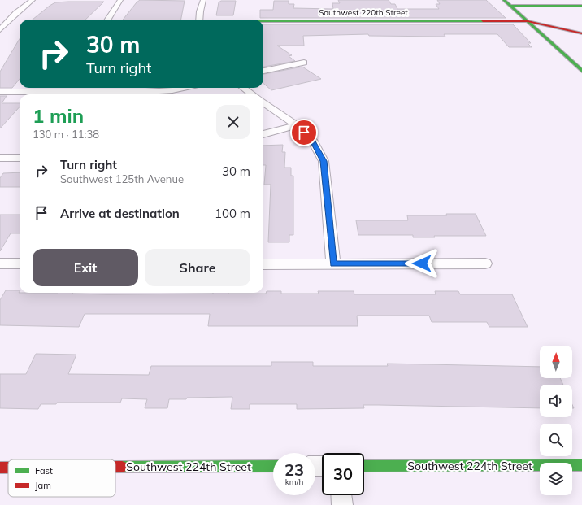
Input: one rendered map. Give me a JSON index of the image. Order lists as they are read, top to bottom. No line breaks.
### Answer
{"streets":{"street":["Southwest 220th Street","Southwest 224th Street"]},"legend":["Fast","Jam"],"north":"top","page":{"turn":["30 m","Turn right"],"heading":["1 min","130 m · 11:38"],"list":[{"name":"Turn right","note":"Southwest 125th Avenue","value":"30 m"},{"name":"Arrive at destination","value":"100 m"}],"buttons":["Exit","Share"],"speed":"23 km/h","limit":"30"}}
